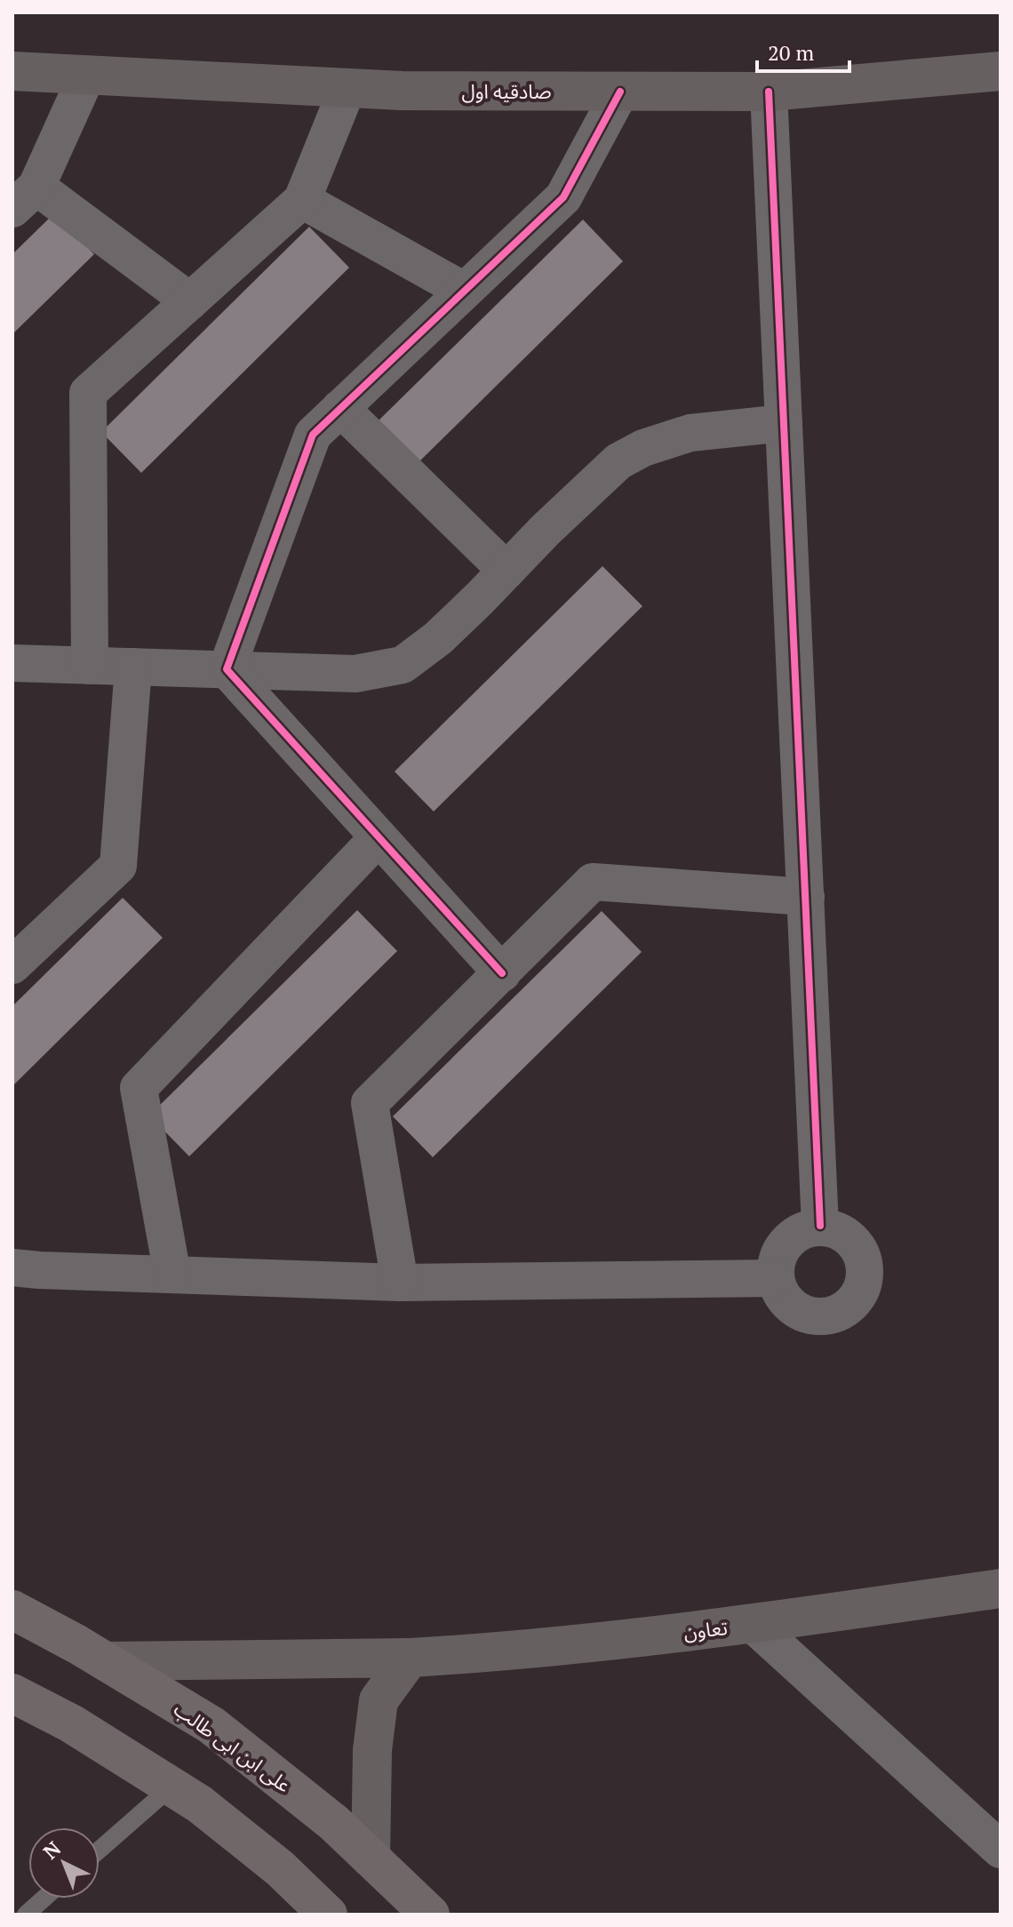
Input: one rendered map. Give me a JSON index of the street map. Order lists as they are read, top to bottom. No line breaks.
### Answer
{"streets":{"main road":["علی ابن ابی طالب"],"street":["صادقیه اول","تعاون"]},"crossings":[["تعاون","علی ابن ابی طالب"]],"scale_bar":"20 m","north":"top left"}
